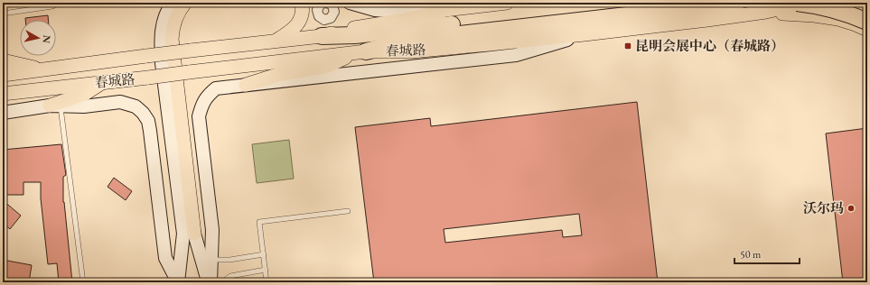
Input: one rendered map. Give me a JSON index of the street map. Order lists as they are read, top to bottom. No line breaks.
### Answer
{"streets":{"main road":["春城路"]},"places":{"transit":["昆明会展中心（春城路）"],"other":["沃尔玛"]},"scale_bar":"50 m","north":"right"}
